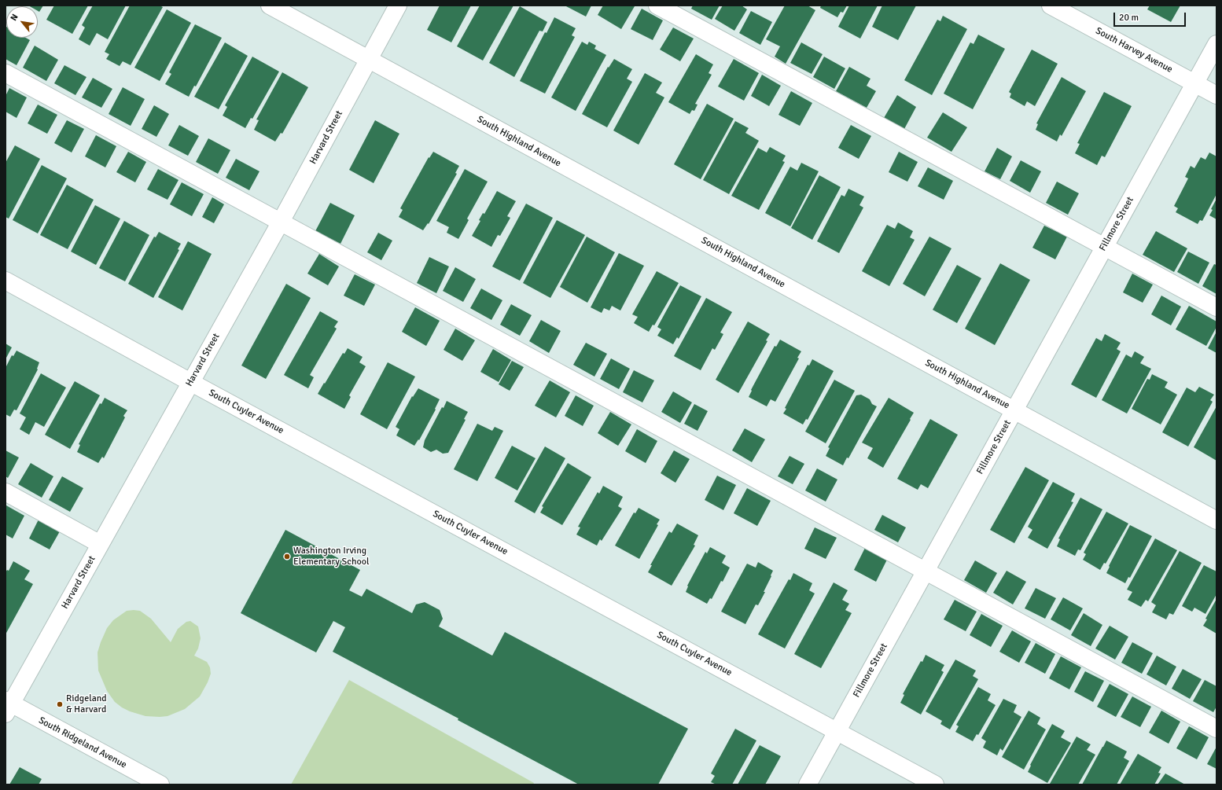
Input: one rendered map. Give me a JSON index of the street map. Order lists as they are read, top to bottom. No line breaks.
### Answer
{"streets":{"street":["South Harvey Avenue","Harvard Street","South Highland Avenue","Fillmore Street","South Cuyler Avenue","South Ridgeland Avenue"]},"crossings":[["South Harvey Avenue","Fillmore Street"],["Harvard Street","South Highland Avenue"],["Harvard Street","South Cuyler Avenue"],["Harvard Street","South Ridgeland Avenue"],["South Highland Avenue","Fillmore Street"],["Fillmore Street","South Cuyler Avenue"]],"places":["Washington Irving Elementary School","Ridgeland & Harvard"],"scale_bar":"20 m","north":"top left"}
